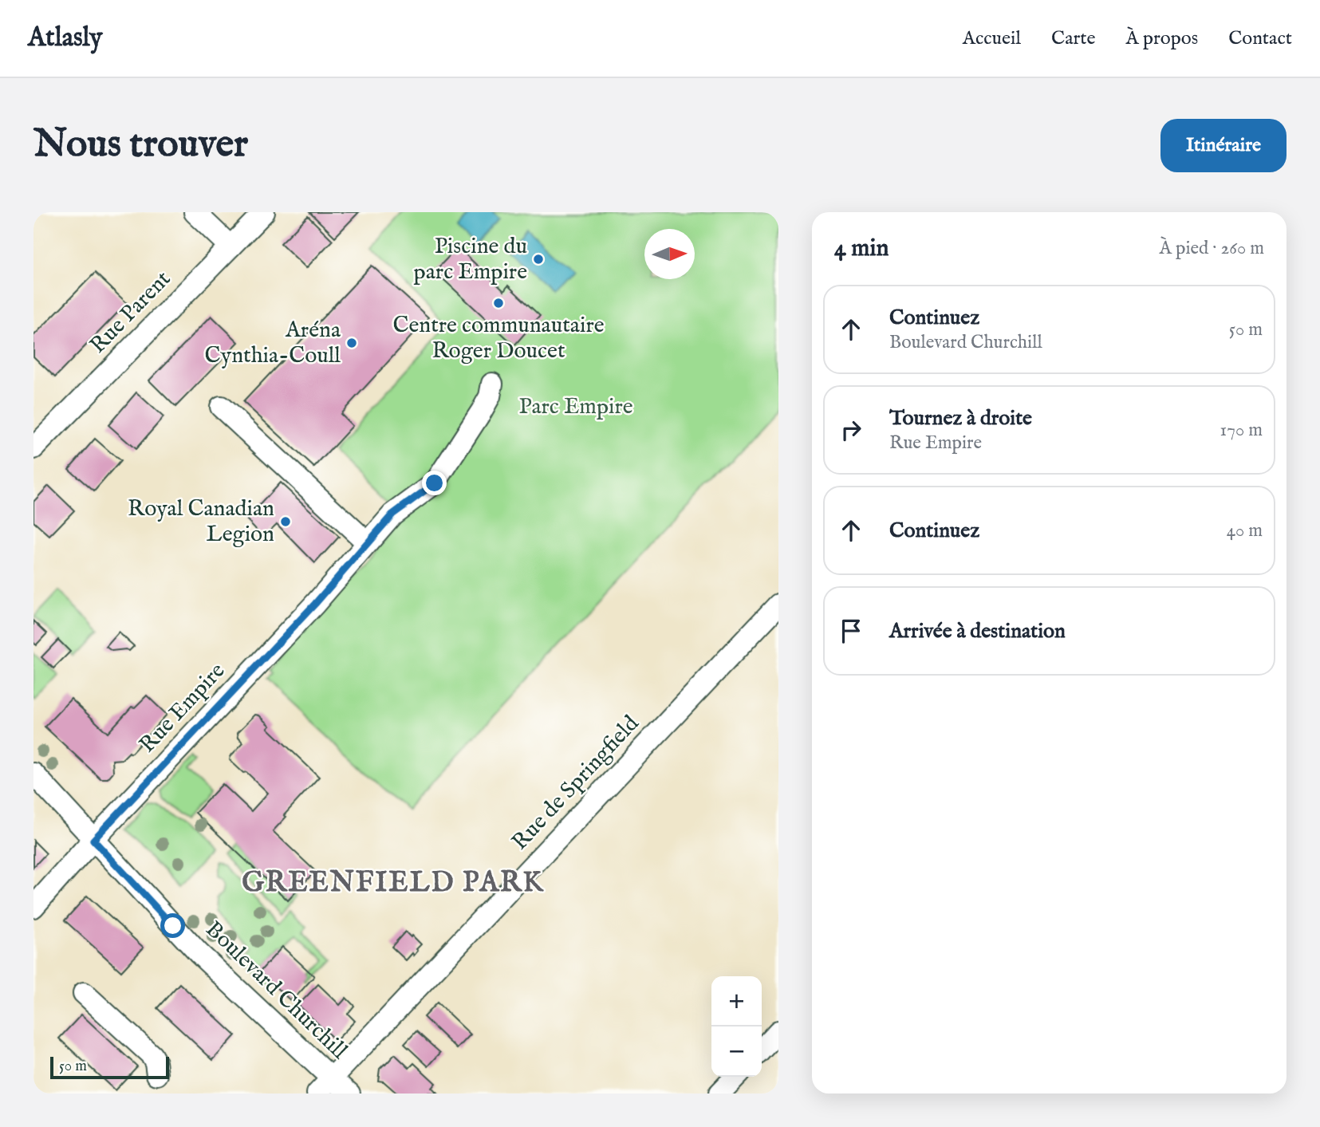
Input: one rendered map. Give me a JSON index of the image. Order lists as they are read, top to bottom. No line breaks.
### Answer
{"streets":{"street":["Rue Parent","Rue Empire","Rue de Springfield","Boulevard Churchill"]},"crossings":[["Rue Empire","Boulevard Churchill"],["Rue de Springfield","Boulevard Churchill"]],"districts":["GREENFIELD PARK"],"parks":["Parc Empire"],"places":["Piscine du parc Empire","Centre communautaire Roger Doucet","Aréna Cynthia-Coull","Royal Canadian Legion"],"scale_bar":"50 m","north":"right","page":{"header":"Atlasly","nav":["Accueil","Carte","À propos","Contact"],"buttons":"Itinéraire","title":"Nous trouver","heading":["4 min","À pied · 260 m"],"list":[["Continuez","Boulevard Churchill","50 m"],["Tournez à droite","Rue Empire","170 m"],["Continuez","40 m"],"Arrivée à destination"],"map_buttons":["+","−"],"scale":"50 m"}}
